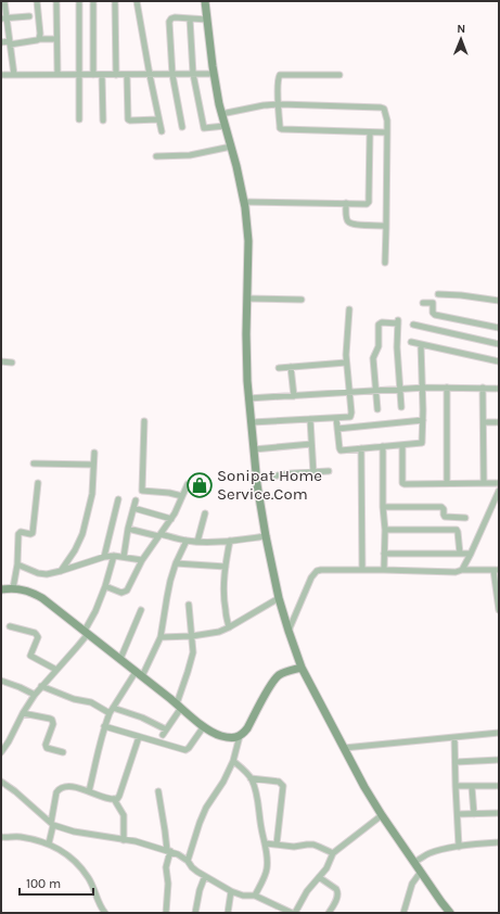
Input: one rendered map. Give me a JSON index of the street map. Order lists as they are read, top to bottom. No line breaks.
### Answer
{"places":{"shop":["Sonipat Home Service.Com"]},"scale_bar":"100 m","north":"top"}
